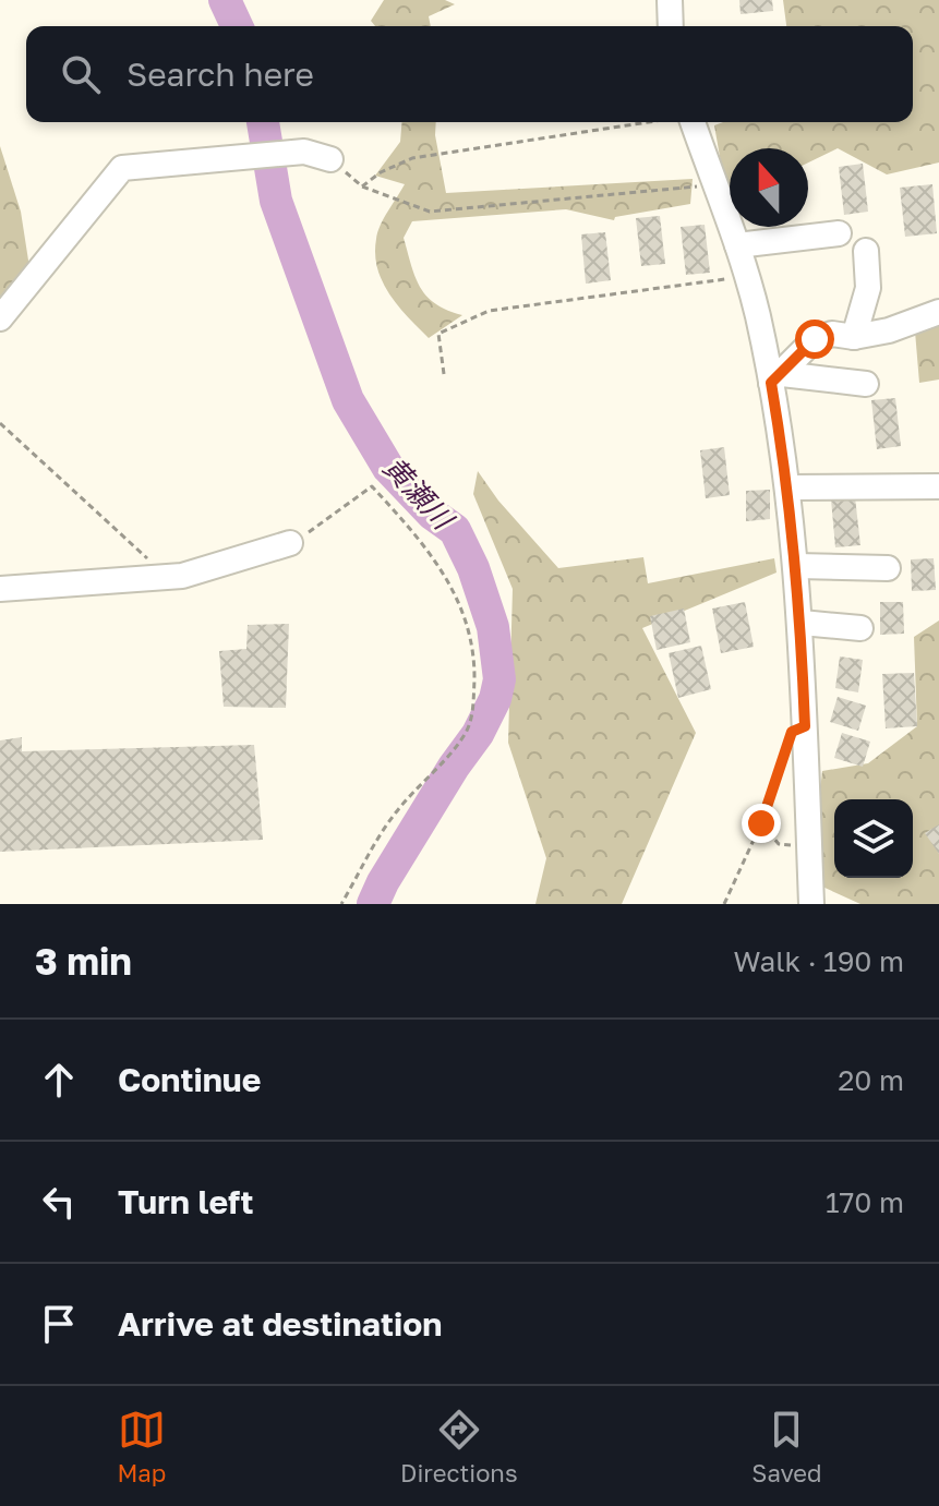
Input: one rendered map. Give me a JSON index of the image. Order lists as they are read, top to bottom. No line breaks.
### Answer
{"water":["黄瀬川"],"north":"top","page":{"search":"Search here","heading":["3 min","Walk · 190 m"],"list":[["Continue","20 m"],["Turn left","170 m"],"Arrive at destination"],"nav":["Map","Directions","Saved"]}}
